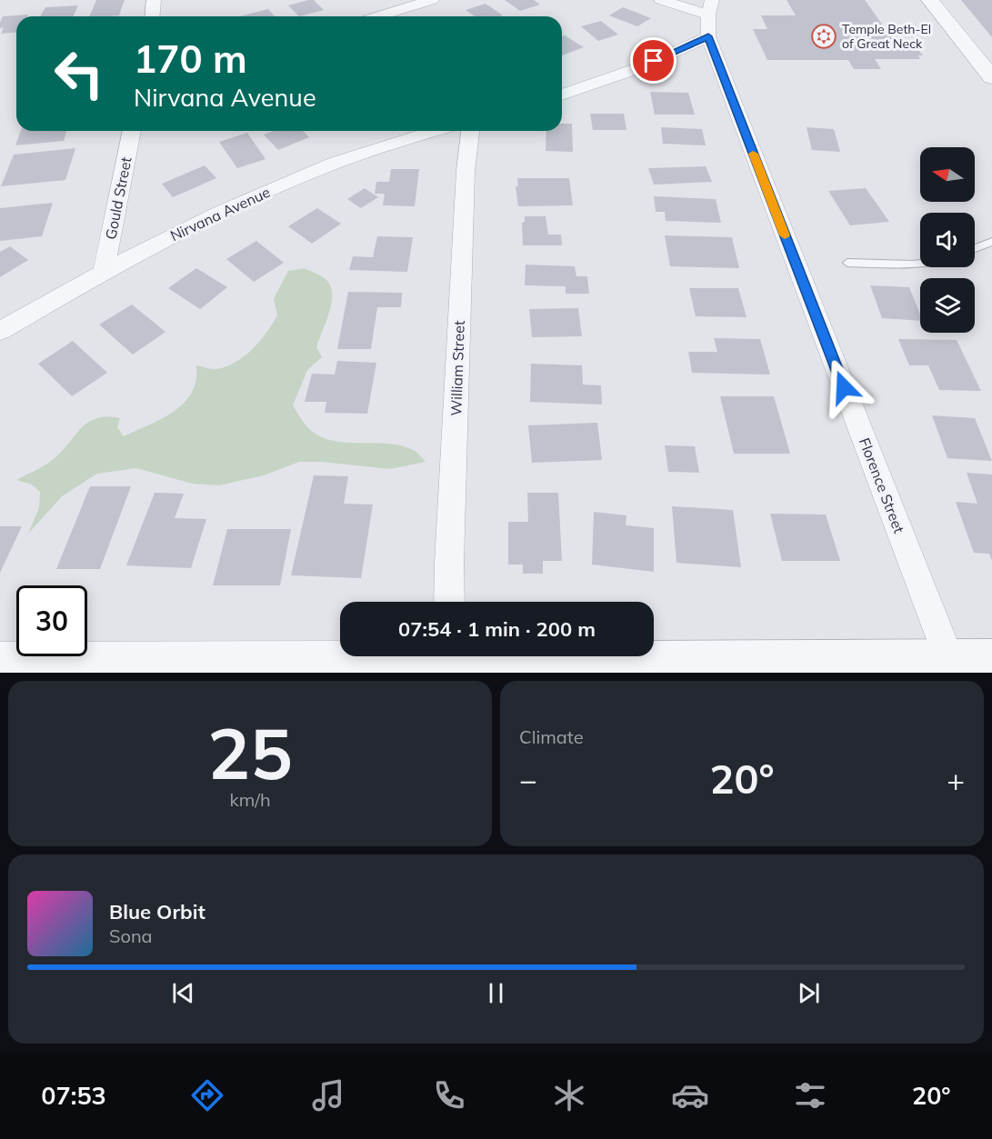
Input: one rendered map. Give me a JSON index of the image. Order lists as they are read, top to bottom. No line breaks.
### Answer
{"streets":{"street":["Gould Street","Nirvana Avenue","William Street","Florence Street"]},"crossings":[["Gould Street","Nirvana Avenue"]],"places":{"synagogue":["Temple Beth-El of Great Neck"]},"north":"left","page":{"turn":["170 m","Nirvana Avenue"],"limit":"30","trip":"07:54 · 1 min · 200 m","tile":[["25","km/h"],"Climate"],"heat":["−","20°","+"],"song":["Blue Orbit","Sona"],"tabs":["07:53","20°"]}}
